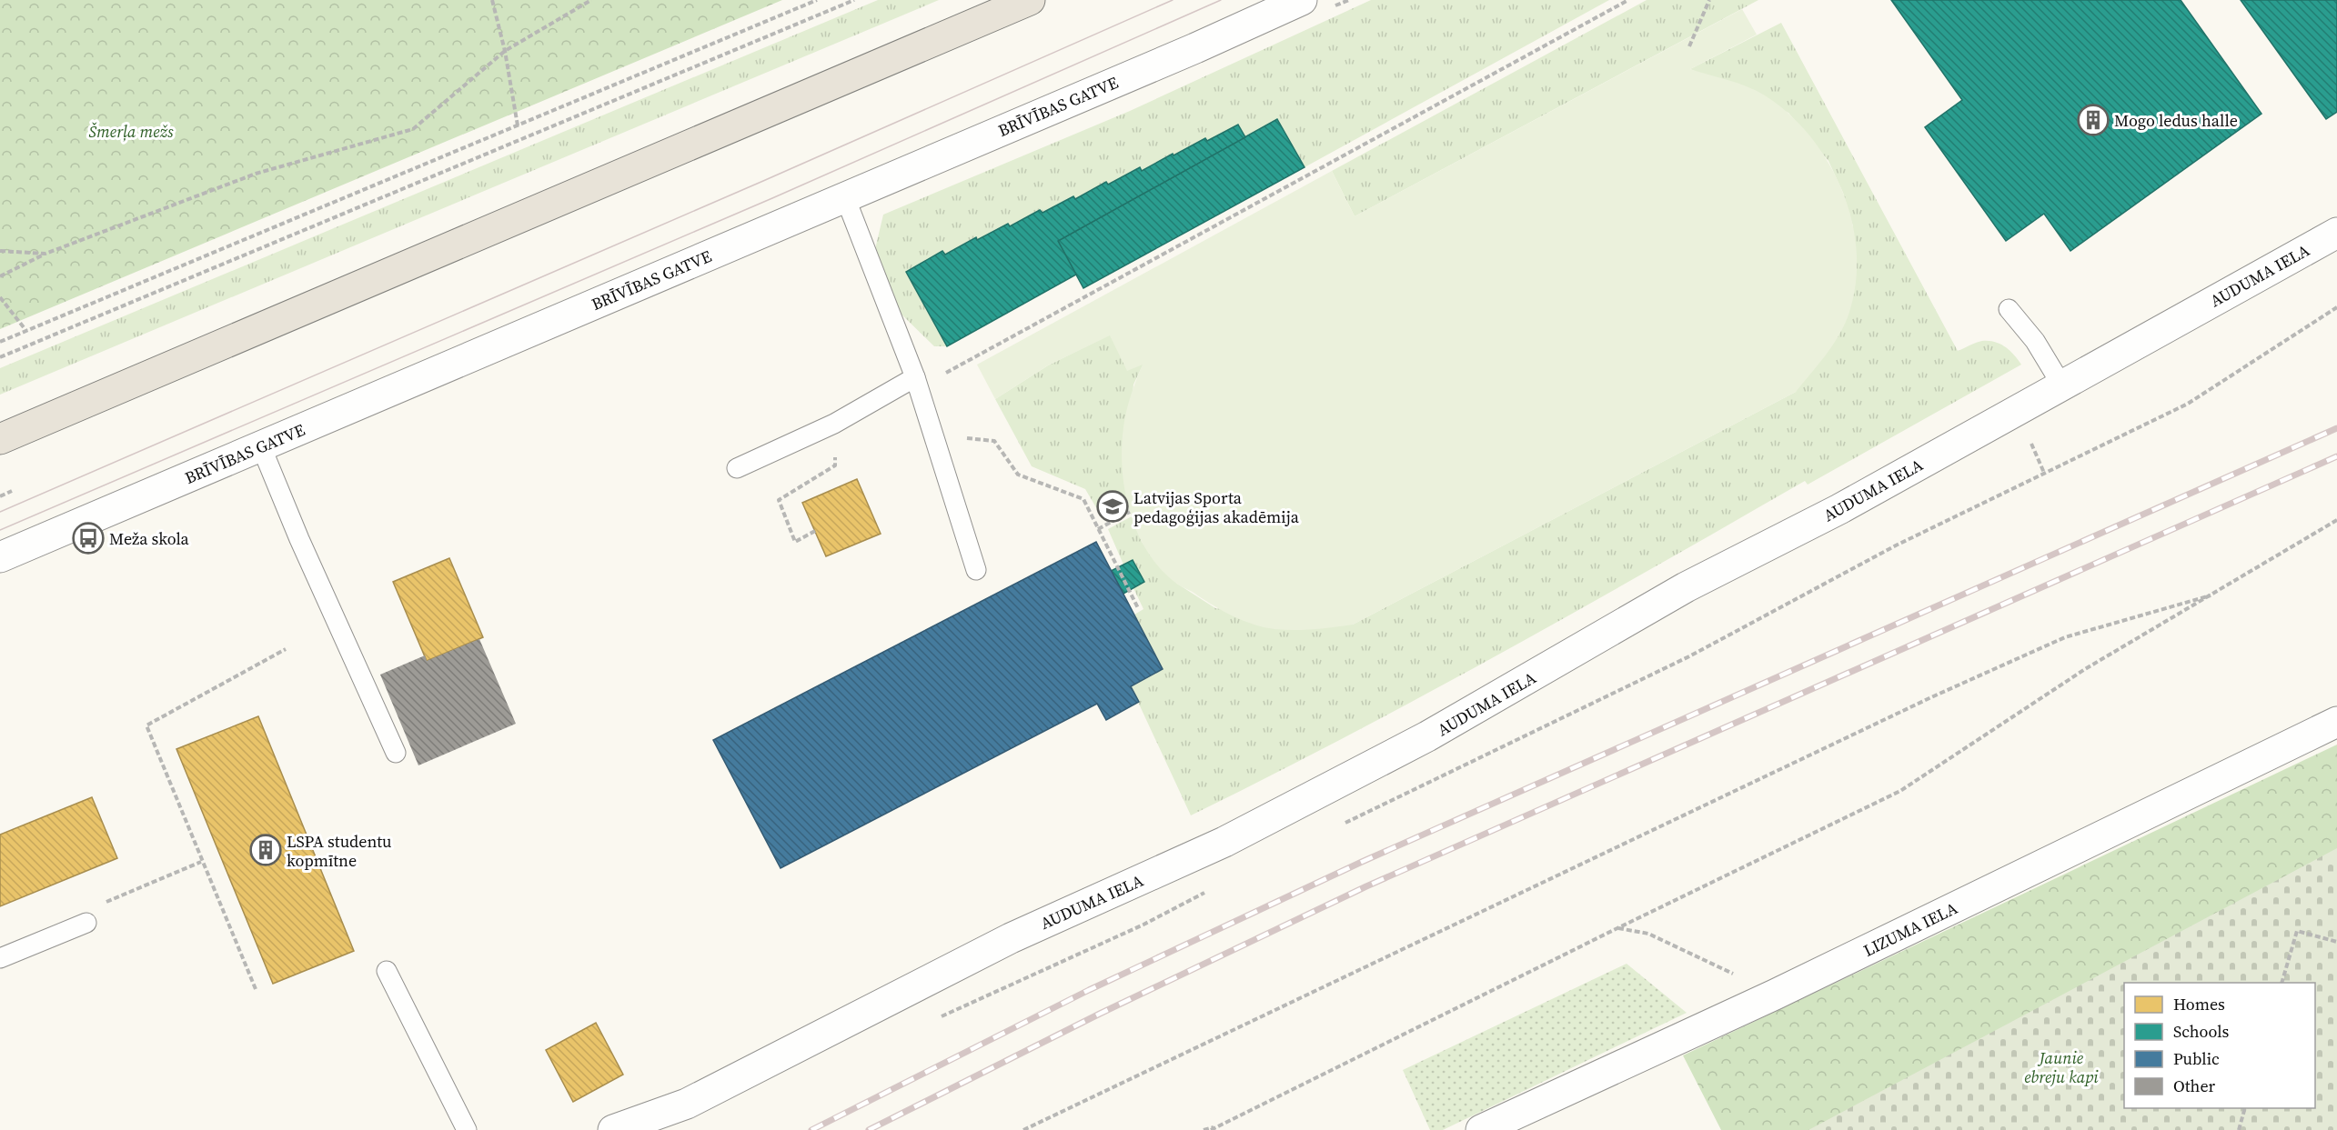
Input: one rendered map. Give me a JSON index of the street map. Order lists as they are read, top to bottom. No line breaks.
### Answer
{"streets":{"street":["BRĪVĪBAS GATVE","AUDUMA IELA","LIZUMA IELA"]},"parks":["Šmerļa mežs","Jaunie ebreju kapi"],"places":{"building":["Mogo ledus halle","LSPA studentu kopmītne"],"school or university":["Latvijas Sporta pedagoģijas akadēmija"],"bus stop":["Meža skola"]},"legend":["Homes","Schools","Public","Other"]}
